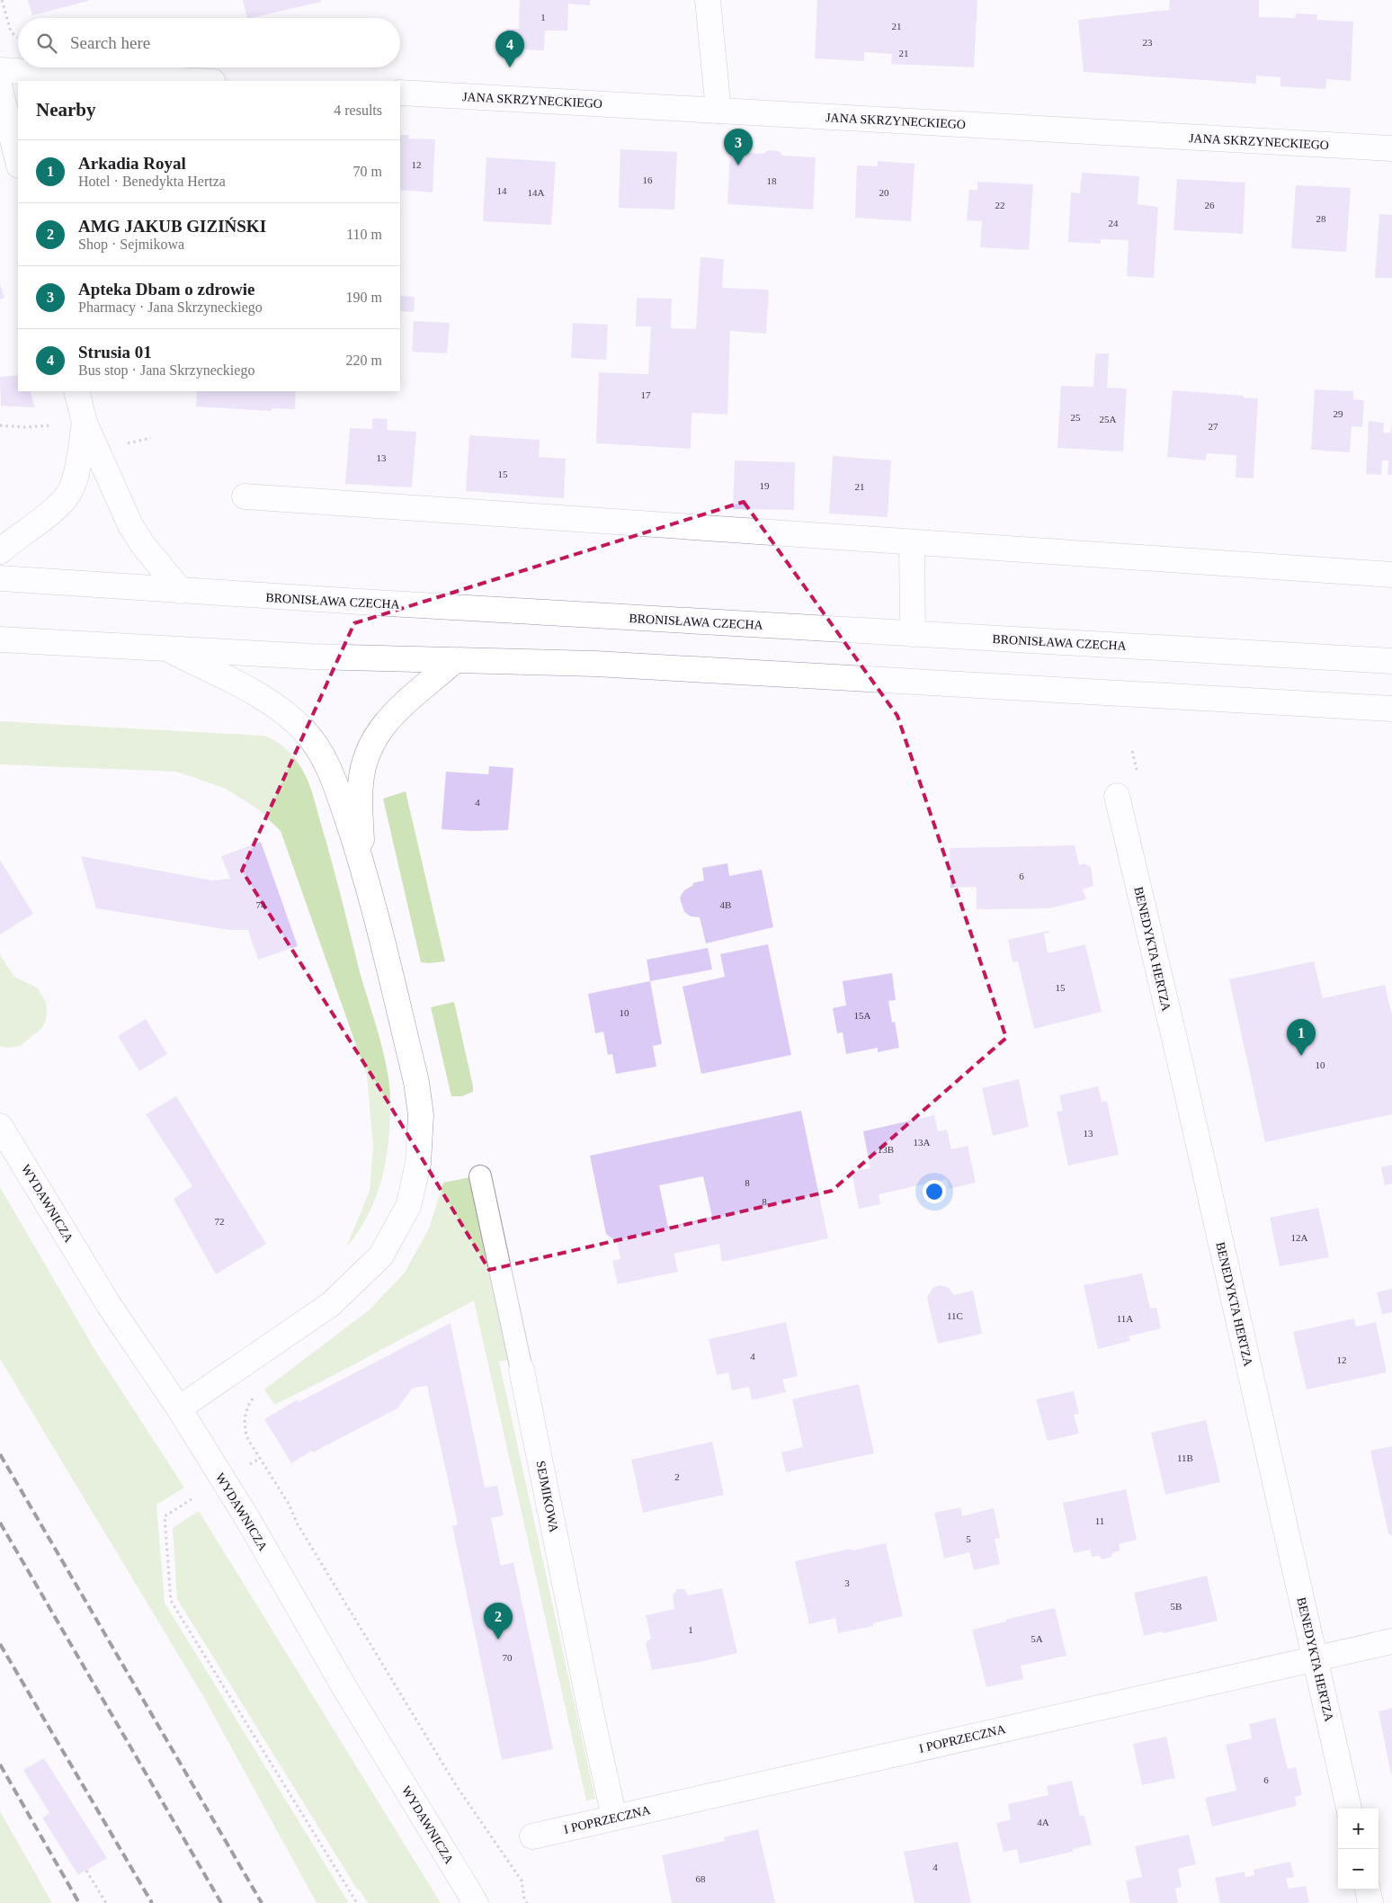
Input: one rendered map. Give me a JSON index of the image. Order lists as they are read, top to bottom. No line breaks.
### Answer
{"streets":{"main road":["JANA SKRZYNECKIEGO","BRONISŁAWA CZECHA","BENEDYKTA HERTZA","WYDAWNICZA","SEJMIKOWA","I POPRZECZNA"]},"crossings":[["BENEDYKTA HERTZA","I POPRZECZNA"],["SEJMIKOWA","I POPRZECZNA"]],"house_numbers":["1","21","23","21","12","16","18","14","14A","20","22","26","28","24","17","29","25","25A","27","13","15","19","21","4","6","74","4B","15","10","15A","10","13","13A","13B","8","8","72","12A","11C","11A","4","12","11B","2","11","5","3","5B","1","5A","70","6","4A","4","68"],"page":{"search":"Search here","pins":["4","3","1","2"],"heading":["Nearby","4 results"],"list":[{"mark":"1","name":"Arkadia Royal","note":"Hotel · Benedykta Hertza","value":"70 m"},{"mark":"2","name":"AMG JAKUB GIZIŃSKI","note":"Shop · Sejmikowa","value":"110 m"},{"mark":"3","name":"Apteka Dbam o zdrowie","note":"Pharmacy · Jana Skrzyneckiego","value":"190 m"},{"mark":"4","name":"Strusia 01","note":"Bus stop · Jana Skrzyneckiego","value":"220 m"}],"map_buttons":["+","−"]}}
